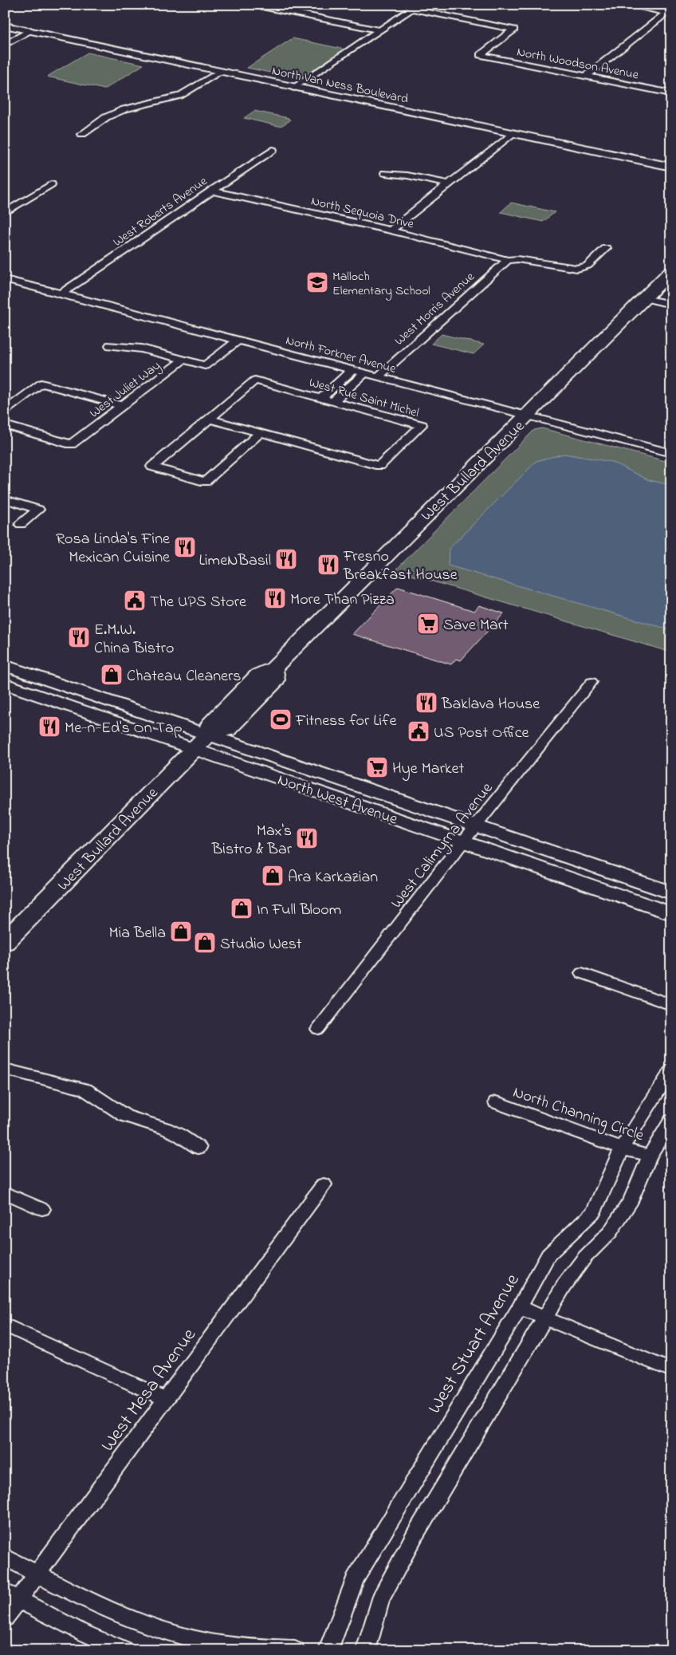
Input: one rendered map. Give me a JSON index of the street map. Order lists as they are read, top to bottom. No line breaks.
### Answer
{"streets":{"main road":["West Bullard Avenue","North West Avenue"],"street":["North Woodson Avenue","North Van Ness Boulevard","West Roberts Avenue","North Sequoia Drive","West Morris Avenue","North Forkner Avenue","West Juliet Way","West Rue Saint Michel","West Calimyrna Avenue","North Channing Circle","West Stuart Avenue","West Mesa Avenue"]},"crossings":[["West Roberts Avenue","North Sequoia Drive"],["West Roberts Avenue","North Forkner Avenue"],["North Sequoia Drive","West Morris Avenue"],["West Morris Avenue","North Forkner Avenue"],["North Forkner Avenue","West Juliet Way"],["North Forkner Avenue","West Bullard Avenue"],["West Bullard Avenue","North West Avenue"],["North West Avenue","West Calimyrna Avenue"],["North Channing Circle","West Stuart Avenue"]],"places":{"school or university":["Malloch Elementary School"],"restaurant":["Rosa Linda's Fine Mexican Cuisine","LimeNBasil","Fresno Breakfast House","More Than Pizza","E.M.W. China Bistro","Baklava House","Me-n-Ed's On Tap","Max's Bistro & Bar"],"public building":["The UPS Store","US Post Office"],"supermarket":["Save Mart","Hye Market"],"shop":["Chateau Cleaners","Ara Karkazian","In Full Bloom","Mia Bella","Studio West"],"sports":["Fitness for Life"]}}
